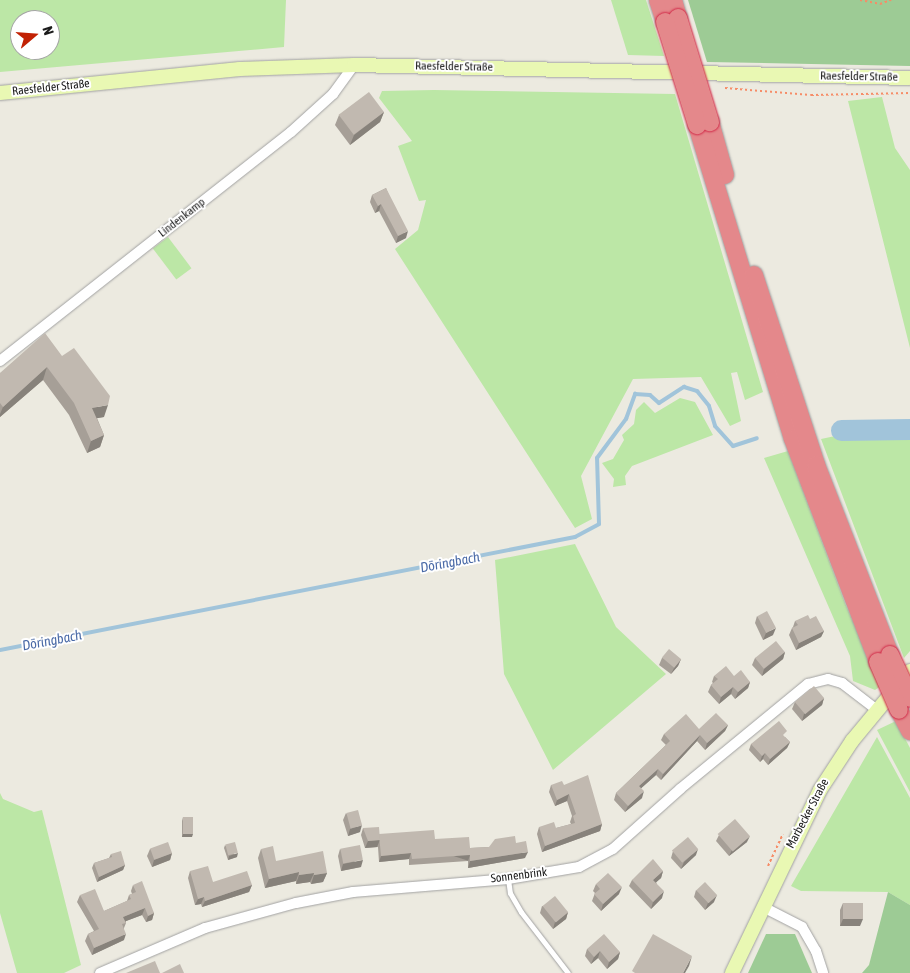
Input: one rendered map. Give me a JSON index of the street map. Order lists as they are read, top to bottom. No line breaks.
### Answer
{"streets":{"main road":["Raesfelder Straße","Marbecker Straße"],"street":["Lindenkamp","Sonnenbrink"]},"crossings":[["Raesfelder Straße","Lindenkamp"],["Marbecker Straße","Sonnenbrink"]],"water":["Döringbach"],"north":"right"}
